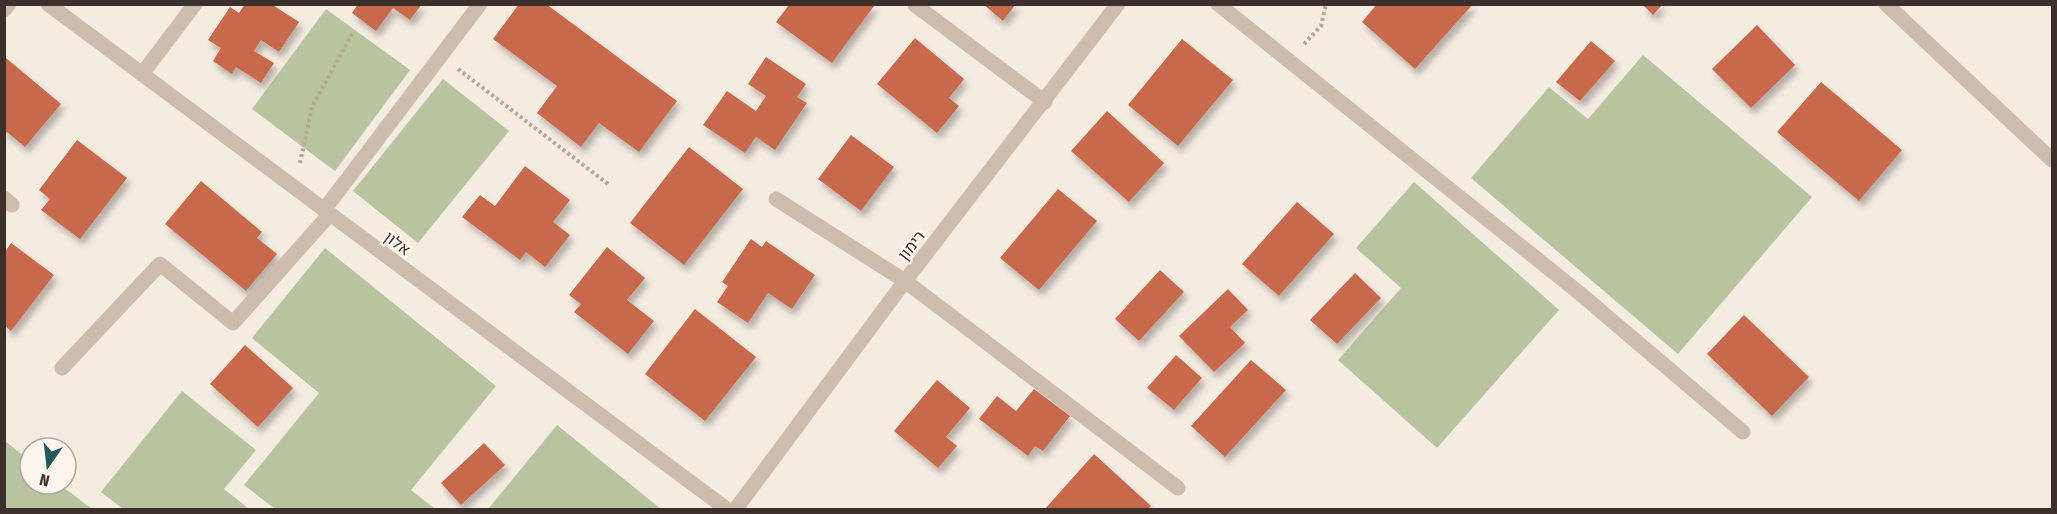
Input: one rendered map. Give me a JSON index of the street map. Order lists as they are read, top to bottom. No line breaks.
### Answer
{"streets":{"street":["אלון","רימון"]},"north":"bottom"}
